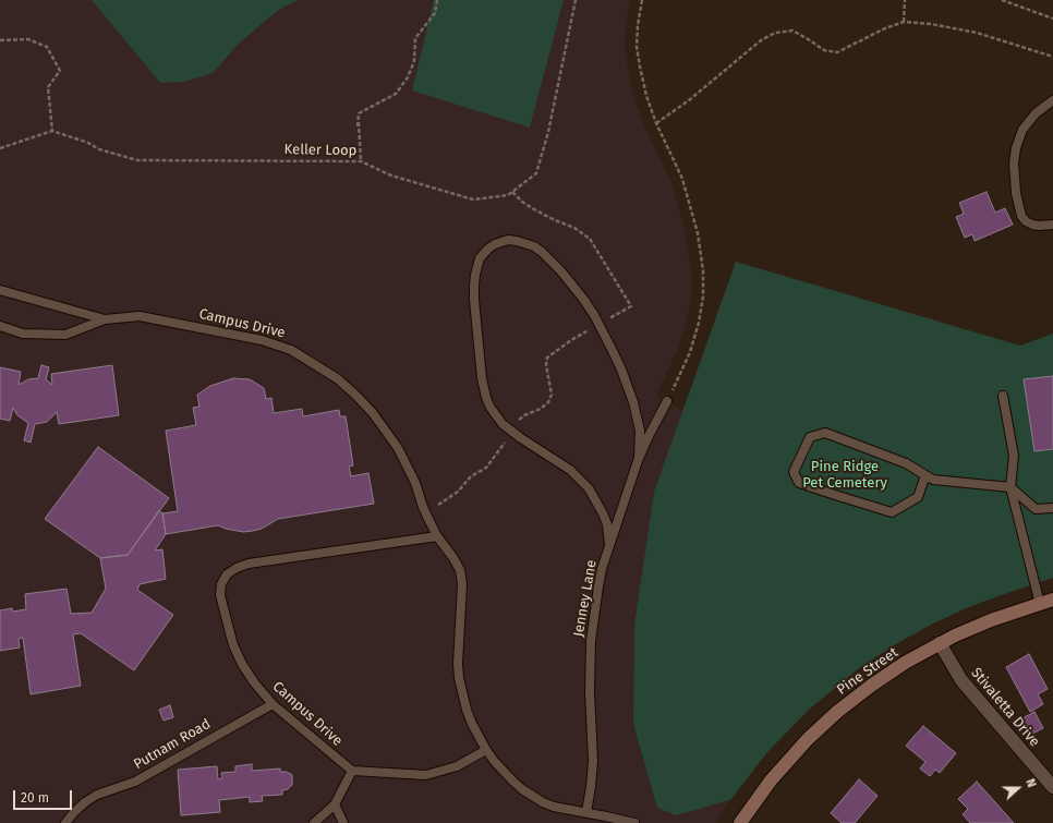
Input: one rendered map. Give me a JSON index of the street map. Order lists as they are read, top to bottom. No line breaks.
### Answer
{"streets":{"street":["Pine Street","Stivaletta Drive"],"lane":["Campus Drive","Jenney Lane","Putnam Road"],"path":["Keller Loop"]},"crossings":[["Campus Drive","Jenney Lane"],["Campus Drive","Putnam Road"],["Pine Street","Stivaletta Drive"]],"parks":["Pine Ridge Pet Cemetery"],"scale_bar":"20 m","north":"right"}
